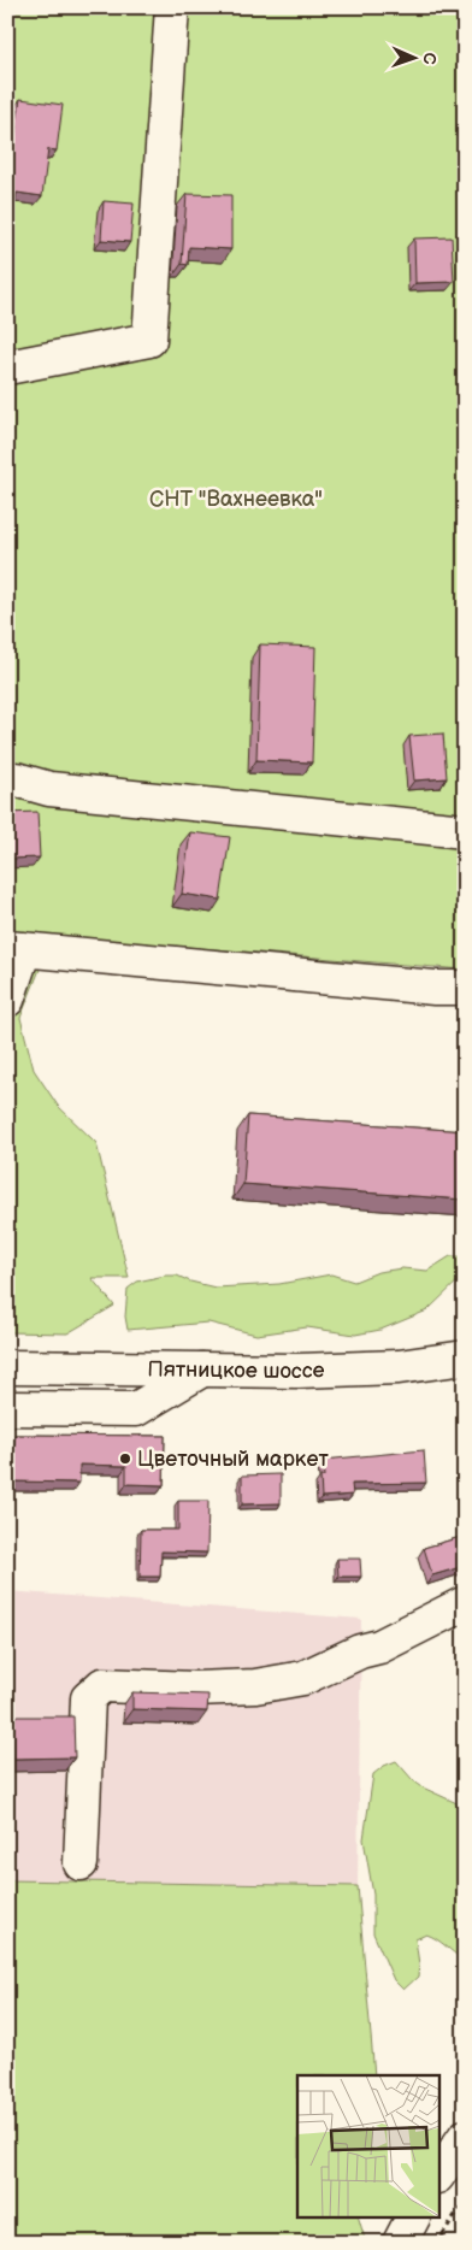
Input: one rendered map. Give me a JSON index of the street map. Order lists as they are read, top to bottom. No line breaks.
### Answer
{"streets":{"main road":["Пятницкое шоссе"]},"parks":["СНТ \"Вахнеевка\""],"places":["Цветочный маркет"],"north":"right"}
